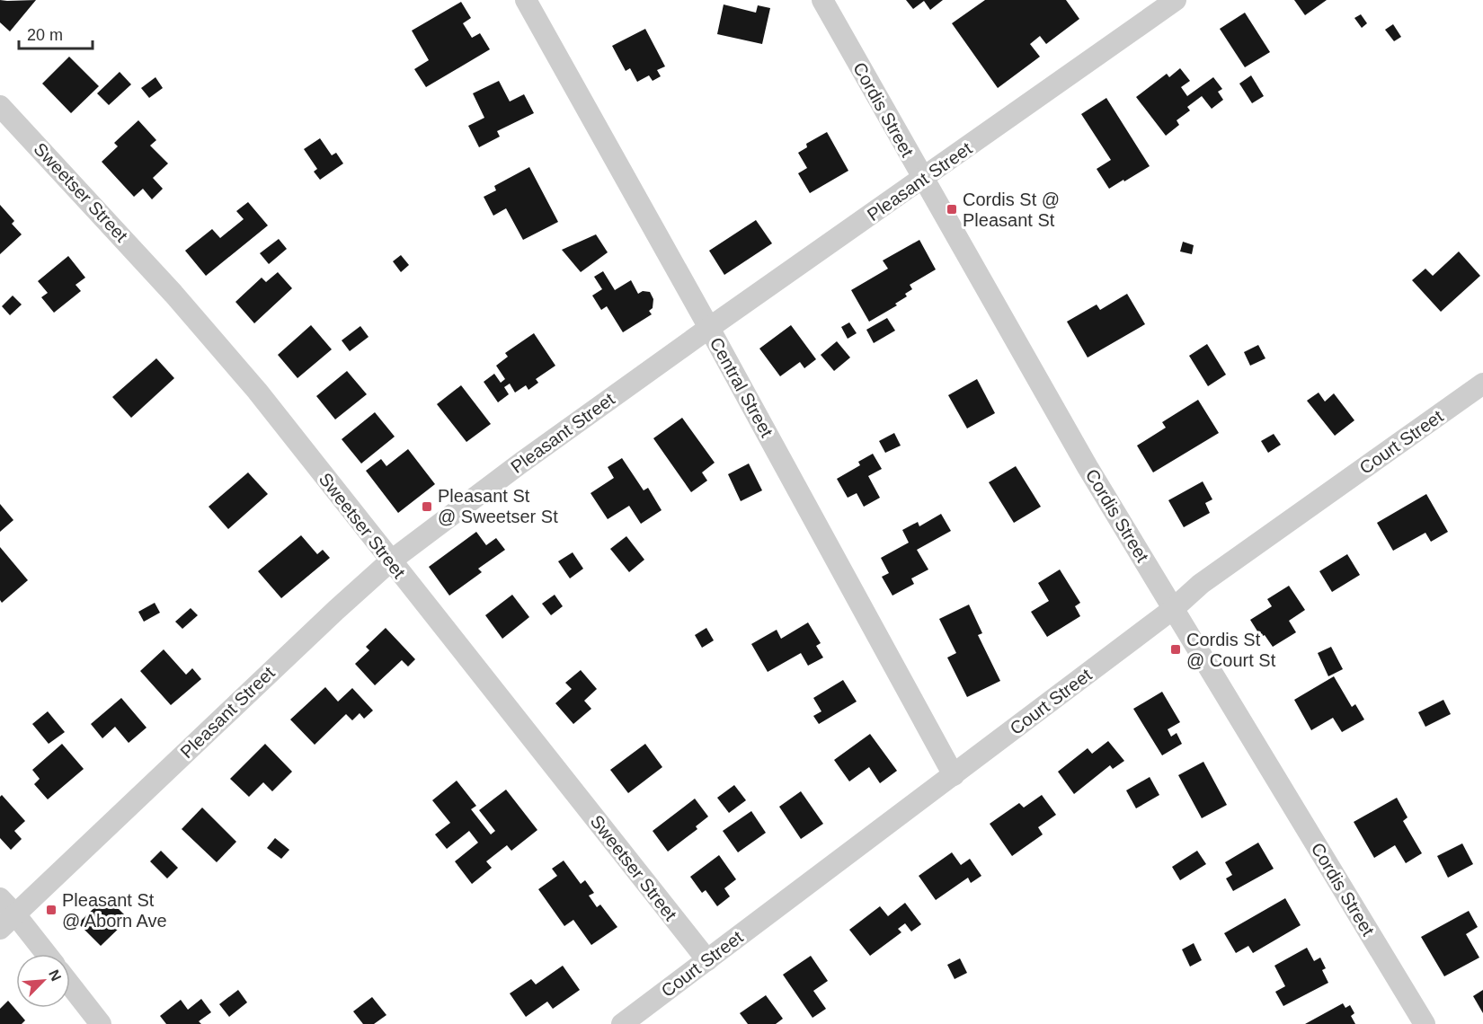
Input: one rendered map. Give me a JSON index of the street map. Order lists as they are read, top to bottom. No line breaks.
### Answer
{"streets":{"street":["Cordis Street","Pleasant Street","Sweetser Street","Central Street","Court Street"]},"crossings":[["Cordis Street","Pleasant Street"],["Cordis Street","Court Street"],["Pleasant Street","Sweetser Street"],["Pleasant Street","Central Street"],["Sweetser Street","Court Street"],["Central Street","Court Street"]],"places":{"transit":["Cordis St @ Pleasant St","Pleasant St @ Sweetser St","Cordis St @ Court St","Pleasant St @ Aborn Ave"]},"scale_bar":"20 m","north":"top right"}
